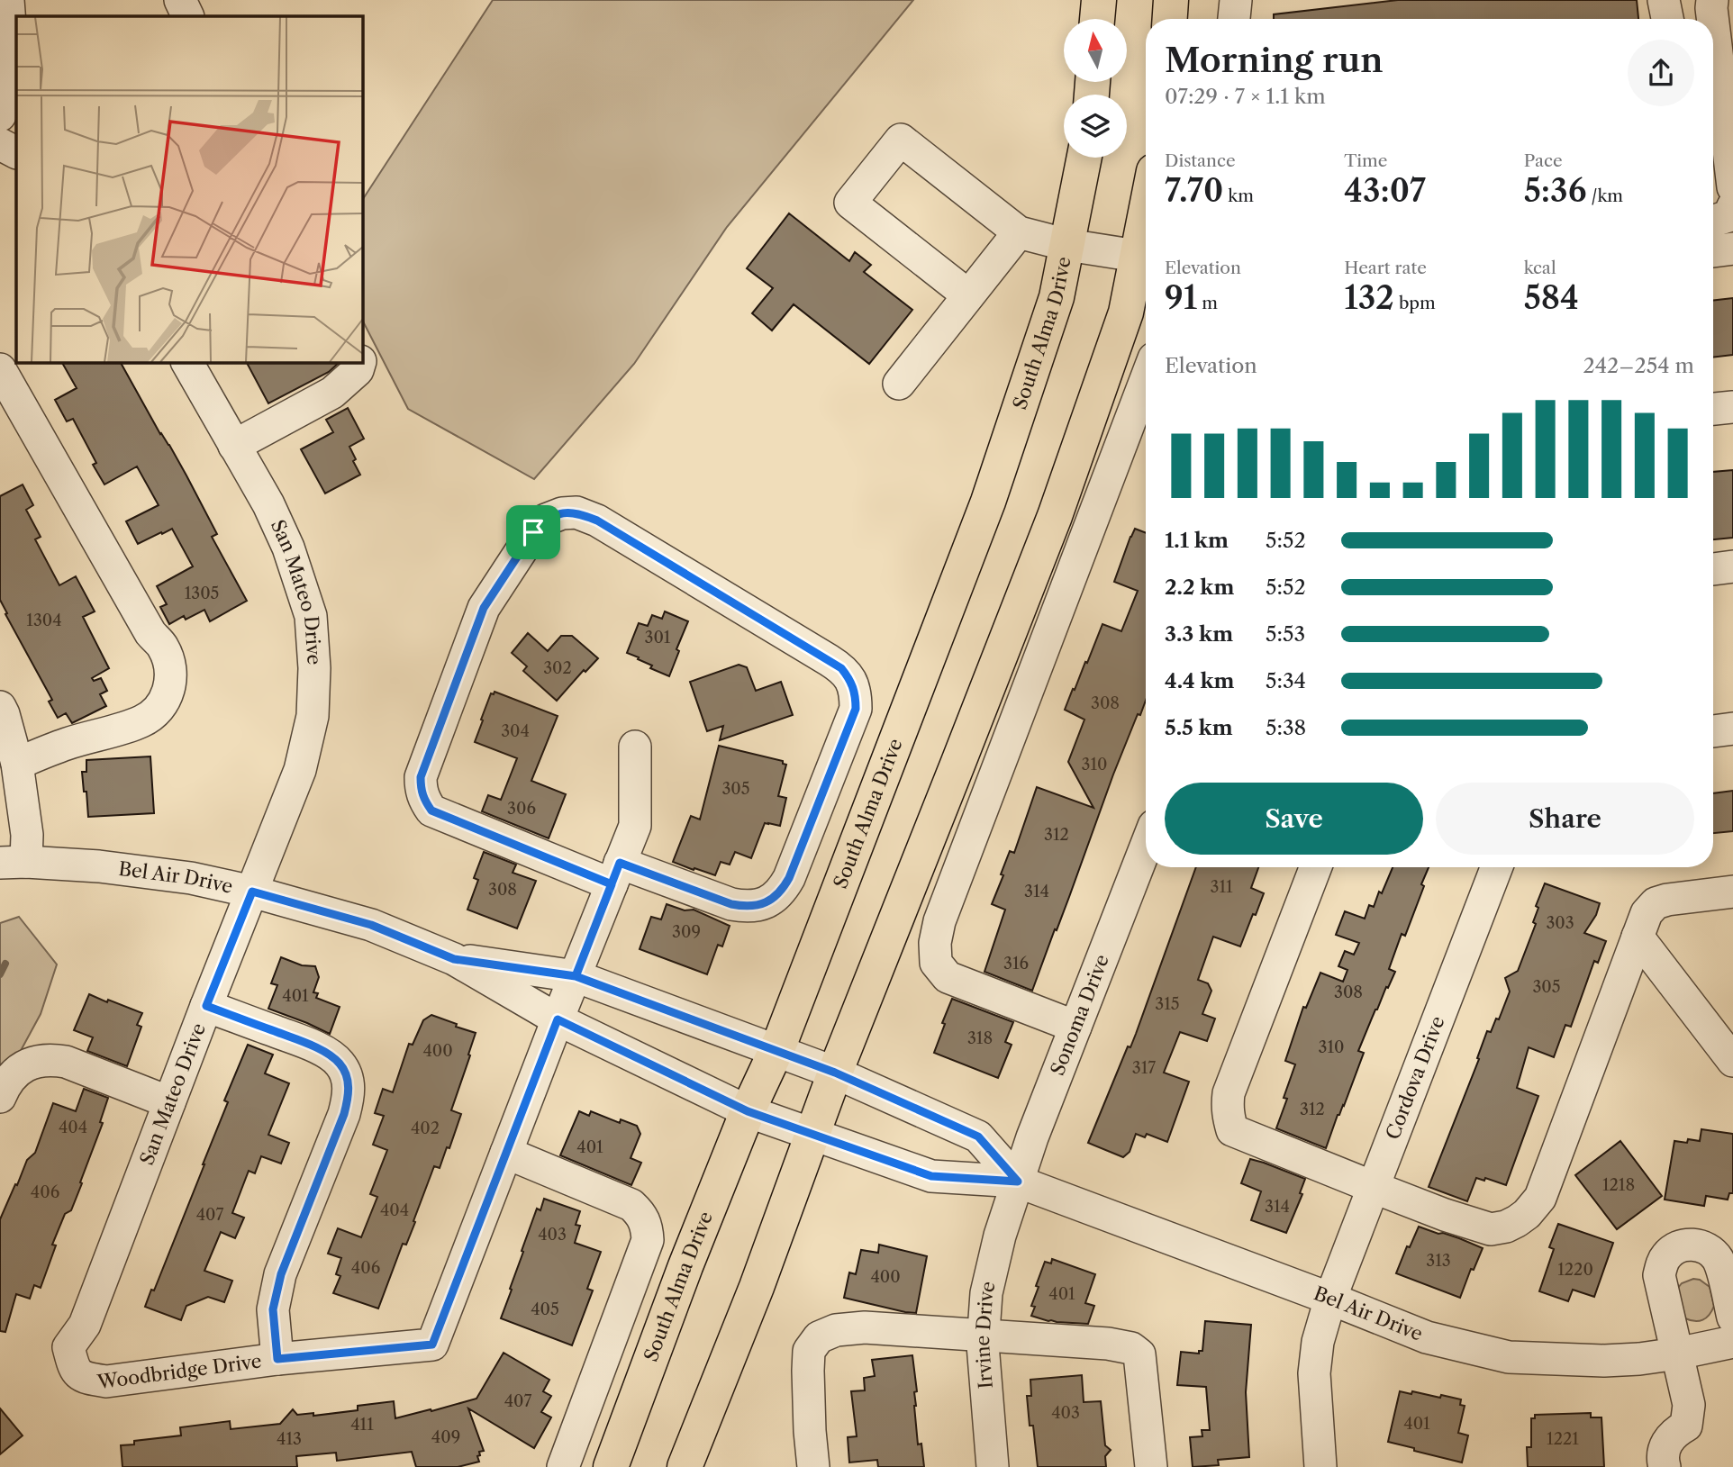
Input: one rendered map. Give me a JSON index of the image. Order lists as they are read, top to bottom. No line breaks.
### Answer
{"streets":{"main road":["South Alma Drive"],"street":["San Mateo Drive","Bel Air Drive","Sonoma Drive","Cordova Drive","Irvine Drive","Woodbridge Drive"]},"crossings":[["South Alma Drive","Bel Air Drive"],["San Mateo Drive","Bel Air Drive"],["San Mateo Drive","Woodbridge Drive"],["Bel Air Drive","Sonoma Drive"],["Bel Air Drive","Cordova Drive"],["Bel Air Drive","Irvine Drive"],["Bel Air Drive","Woodbridge Drive"],["Sonoma Drive","Irvine Drive"]],"house_numbers":["1305","1304","301","302","308","304","310","305","306","312","311","308","314","303","309","316","305","308","401","315","318","310","400","317","312","404","402","401","1218","406","314","404","407","403","313","406","1220","400","401","405","407","403","401","411","409","413","1221"],"north":"top","page":{"heading":["Morning run","07:29 · 7 × 1.1 km"],"stats":[["Distance","7.70 km"],["Time","43:07"],["Pace","5:36 /km"],["Elevation","91 m"],["Heart rate","132 bpm"],["kcal","584"]],"chart":["Elevation","242–254 m"],"list":[{"name":"1.1 km","note":"5:52"},{"name":"2.2 km","note":"5:52"},{"name":"3.3 km","note":"5:53"},{"name":"4.4 km","note":"5:34"},{"name":"5.5 km","note":"5:38"}],"buttons":["Save","Share"]}}
